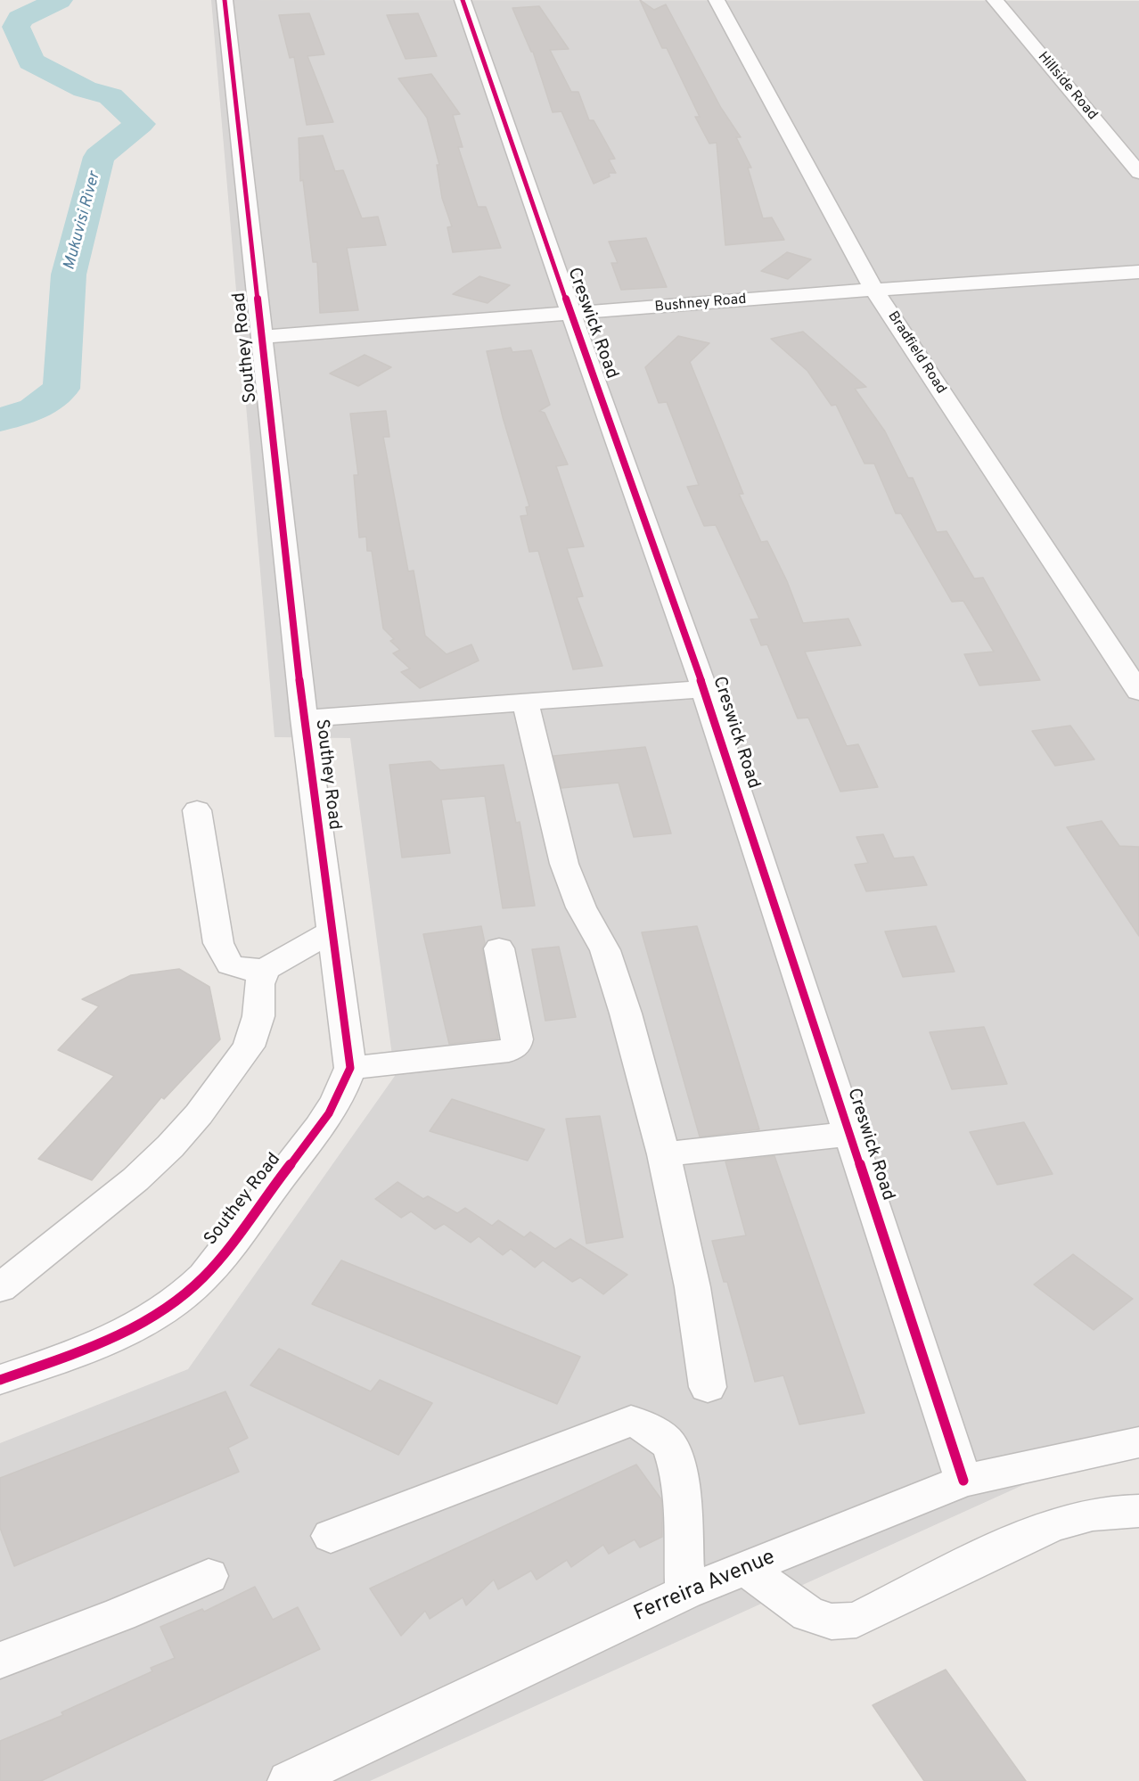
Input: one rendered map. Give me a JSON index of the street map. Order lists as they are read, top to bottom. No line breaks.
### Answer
{"streets":{"street":["Hillside Road","Bushney Road","Creswick Road","Southey Road","Bradfield Road","Ferreira Avenue"]},"crossings":[["Bushney Road","Creswick Road"],["Bushney Road","Southey Road"],["Bushney Road","Bradfield Road"],["Creswick Road","Ferreira Avenue"]],"water":["Mukuvisi River"]}
